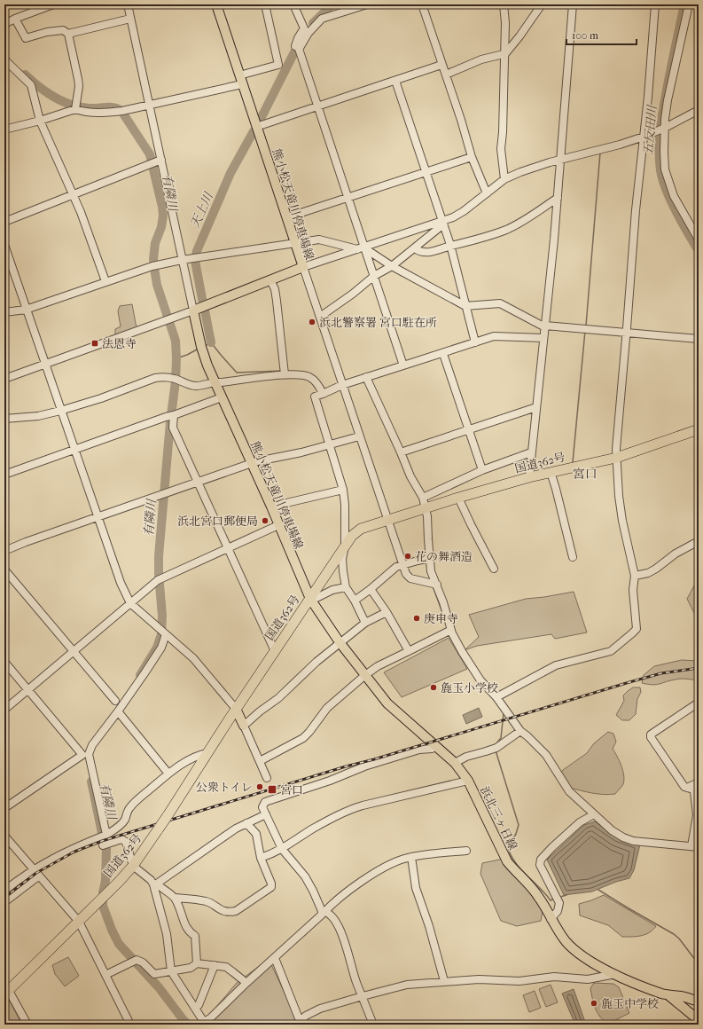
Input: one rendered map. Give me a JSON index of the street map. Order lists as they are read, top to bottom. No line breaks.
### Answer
{"streets":{"highway":["国道362号"],"main road":["熊小松天竜川停車場線","浜北三ヶ日線"]},"crossings":[["熊小松天竜川停車場線","国道362号"],["熊小松天竜川停車場線","浜北三ヶ日線"],["国道362号","浜北三ヶ日線"]],"districts":["宮口"],"water":["五反田川","有隣川","天上川"],"places":{"other":["浜北警察署 宮口駐在所","浜北宮口郵便局","花の舞酒造","庚申寺","麁玉小学校","公衆トイレ","麁玉中学校"],"transit":["法恩寺","宮口"]},"scale_bar":"100 m"}
